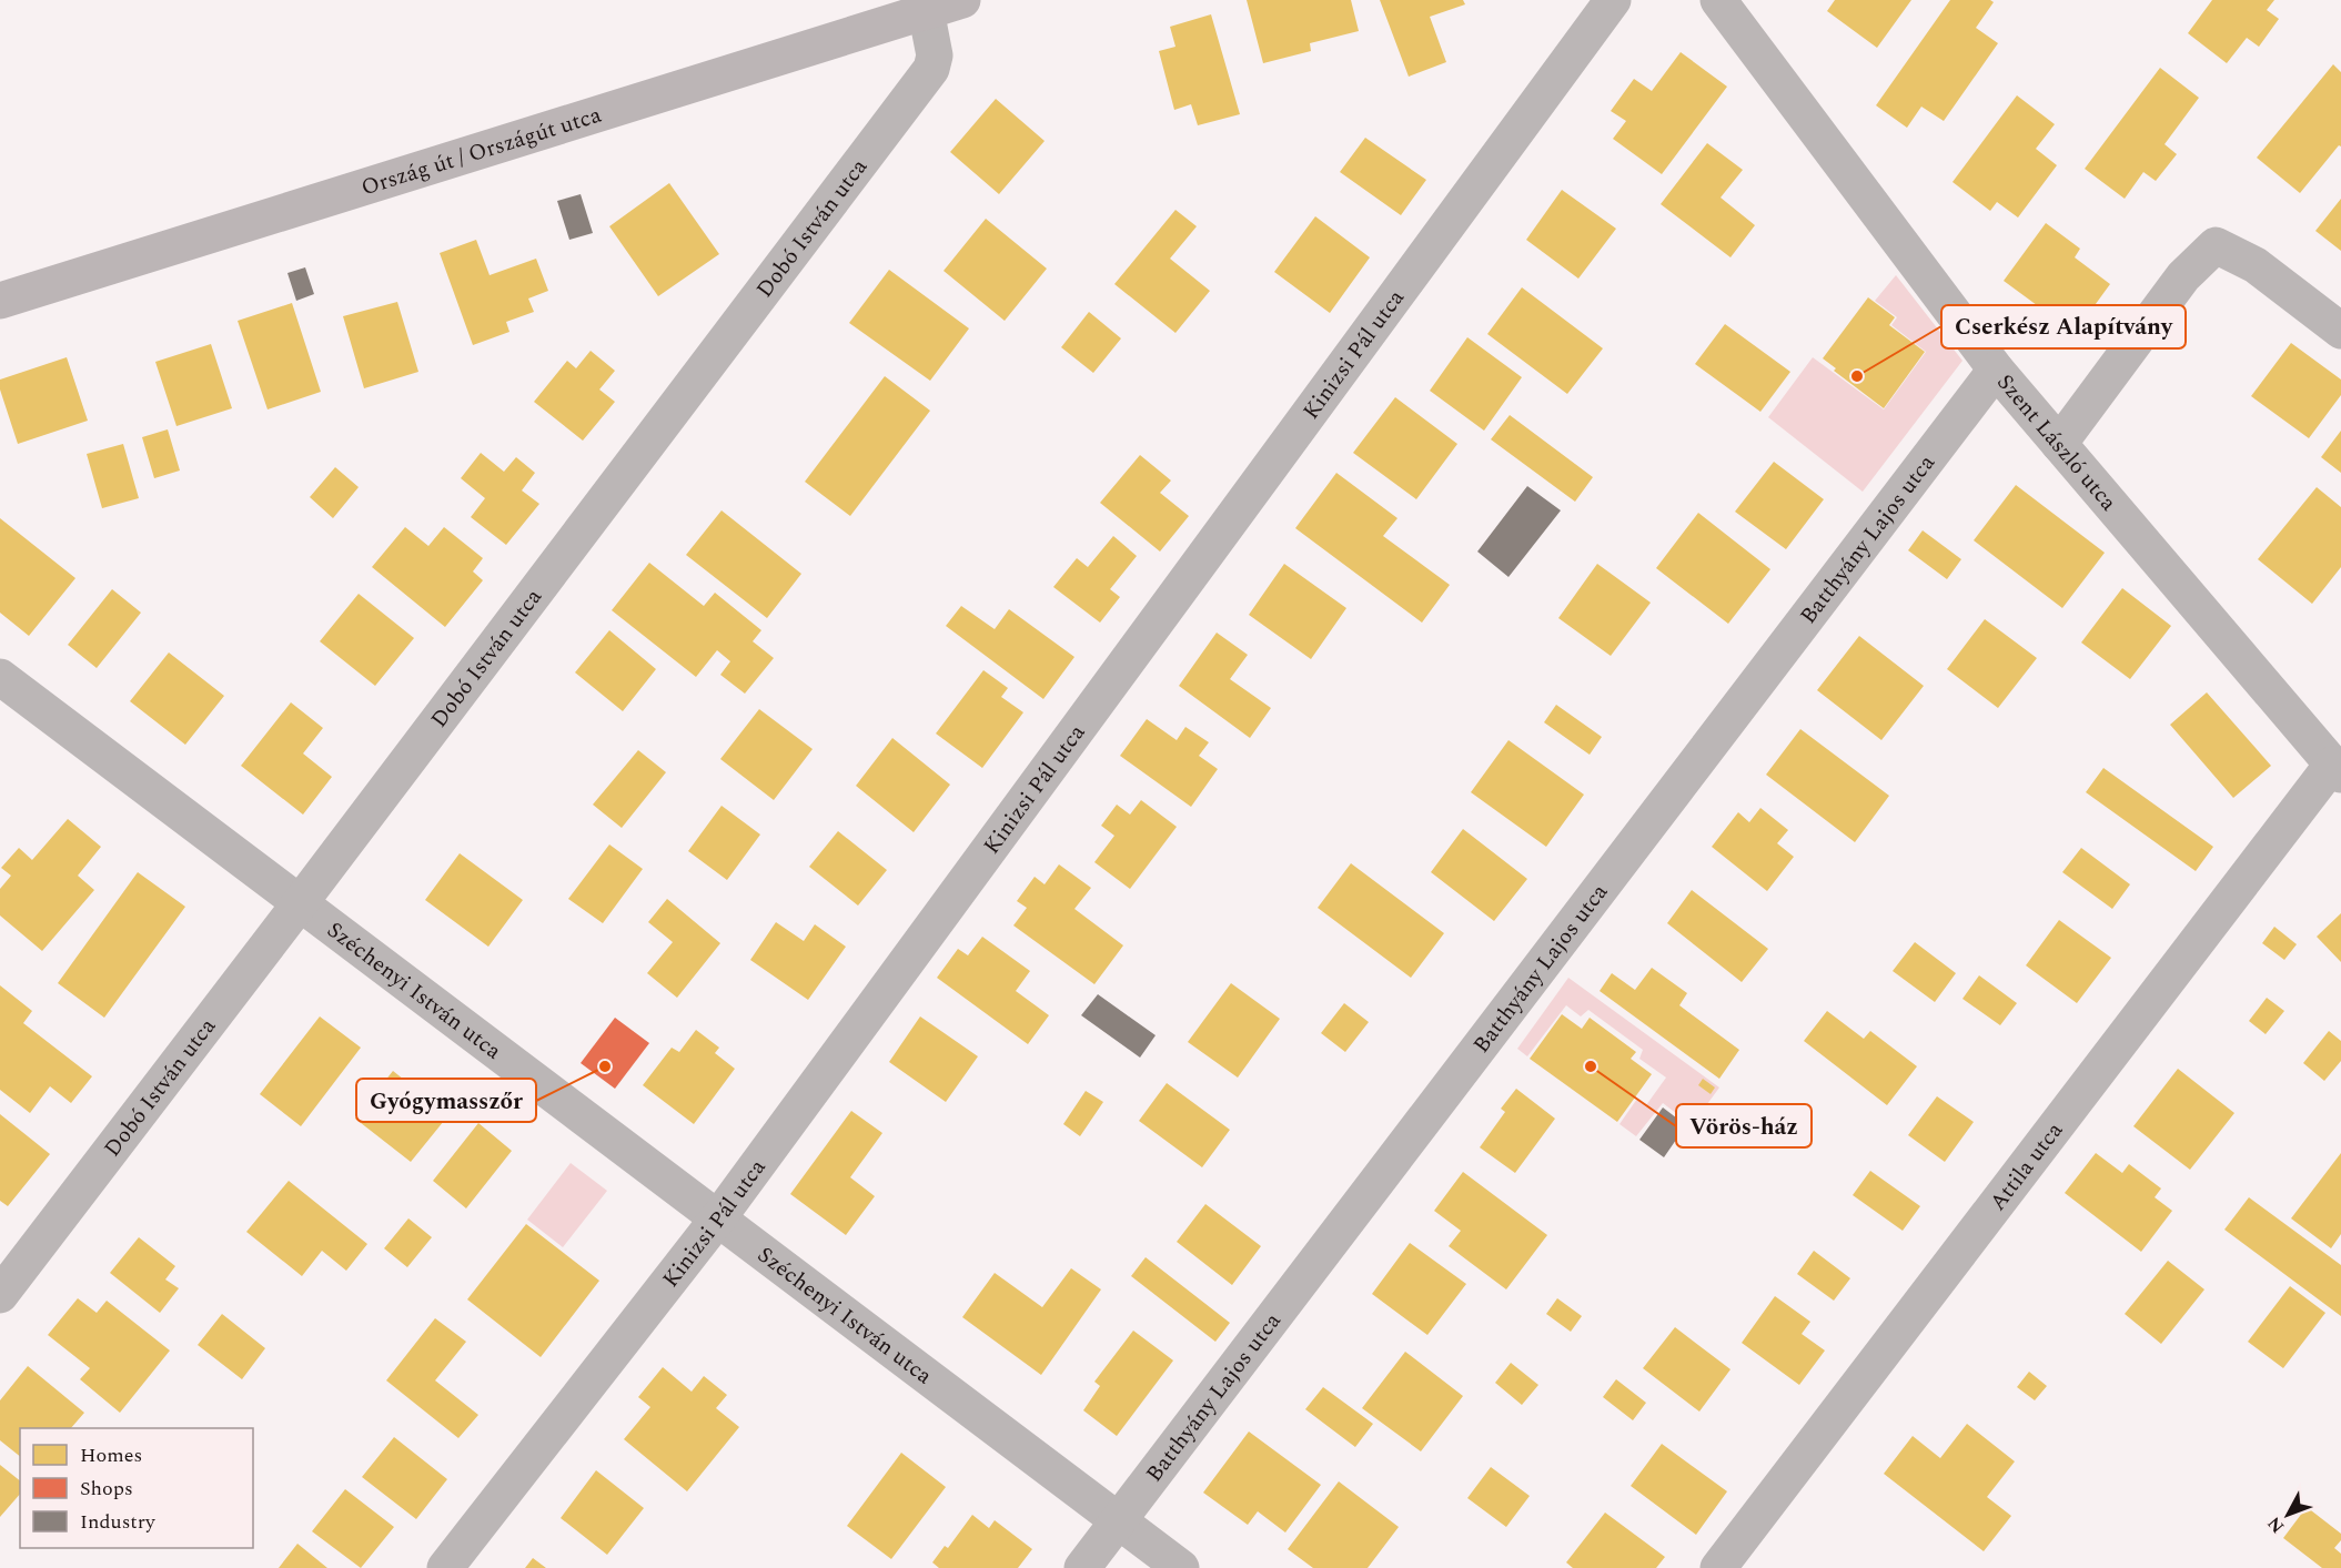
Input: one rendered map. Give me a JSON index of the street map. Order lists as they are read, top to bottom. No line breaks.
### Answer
{"streets":{"main road":["Ország út / Országút utca"],"street":["Dobó István utca","Kinizsi Pál utca","Szent László utca","Batthyány Lajos utca","Széchenyi István utca","Attila utca"]},"crossings":[["Ország út / Országút utca","Dobó István utca"],["Dobó István utca","Széchenyi István utca"],["Kinizsi Pál utca","Széchenyi István utca"],["Szent László utca","Batthyány Lajos utca"],["Szent László utca","Attila utca"],["Batthyány Lajos utca","Széchenyi István utca"]],"places":["Cserkész Alapítvány","Gyógymasszőr","Vörös-ház"],"legend":["Homes","Shops","Industry"],"north":"bottom left"}
